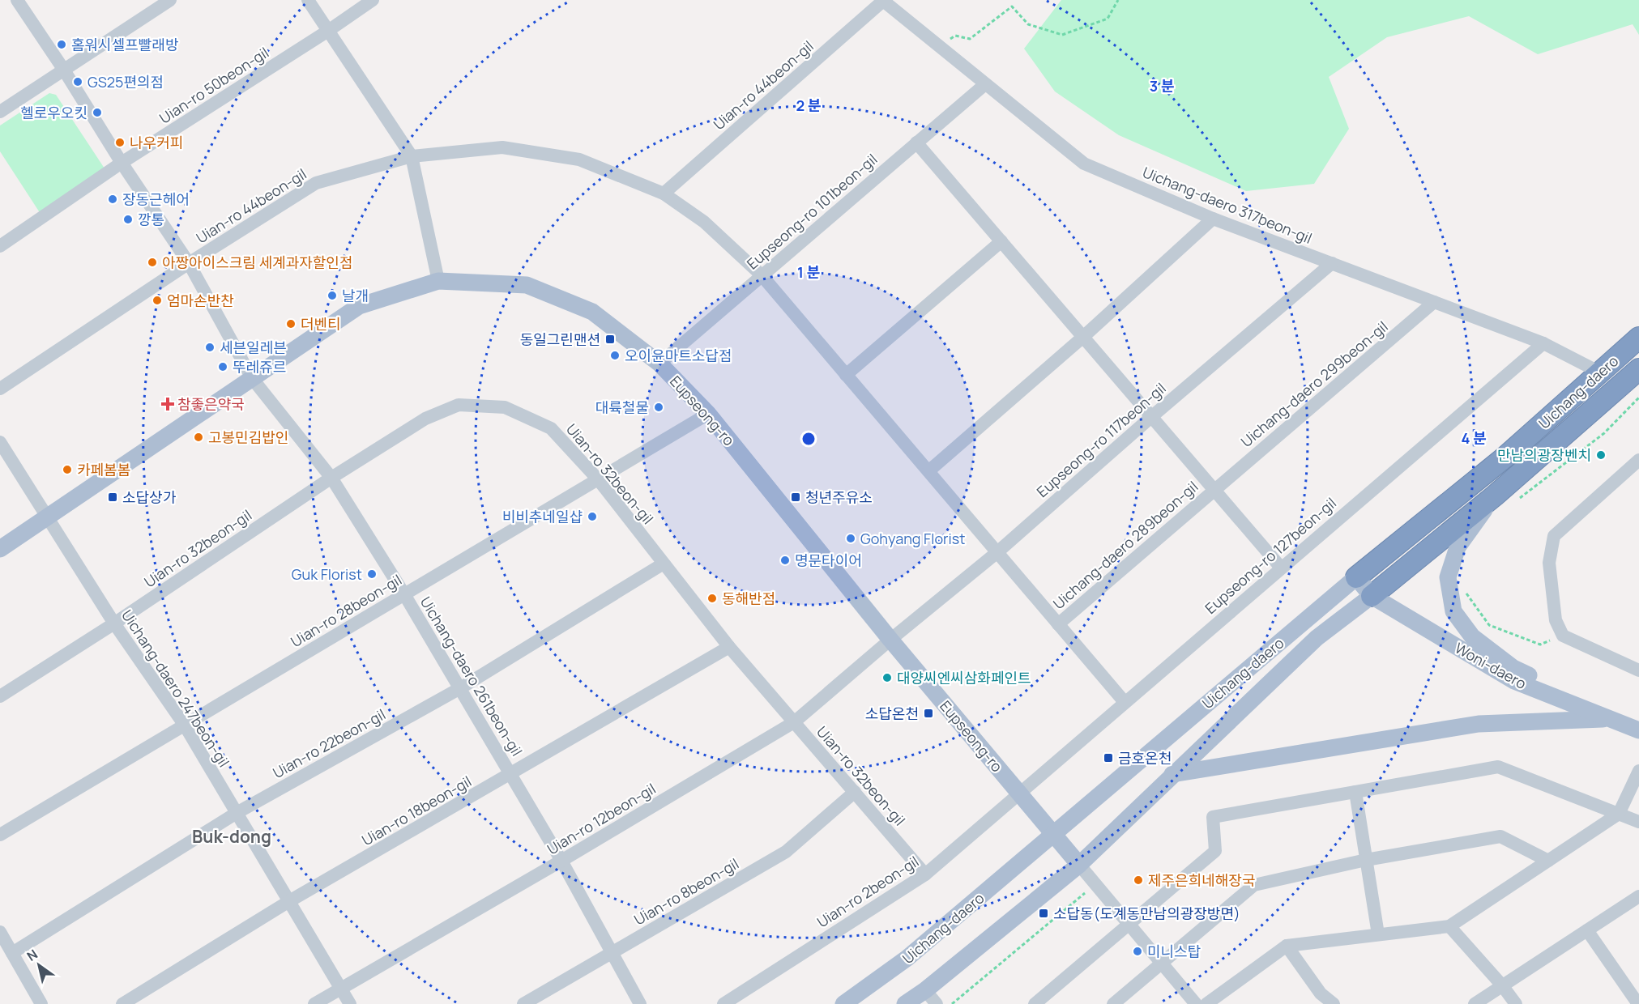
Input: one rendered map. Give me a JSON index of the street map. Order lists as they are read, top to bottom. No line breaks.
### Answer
{"streets":{"highway":["Uichang-daero"],"main road":["Eupseong-ro","Woni-daero"],"street":["Uian-ro 50beon-gil","Uian-ro 44beon-gil","Uichang-daero 317beon-gil","Eupseong-ro 101beon-gil","Uichang-daero 299beon-gil","Eupseong-ro 117beon-gil","Uian-ro 32beon-gil","Uichang-daero 289beon-gil","Eupseong-ro 127beon-gil","Uian-ro 28beon-gil","Uichang-daero 261beon-gil","Uichang-daero 247beon-gil","Uian-ro 22beon-gil","Uian-ro 18beon-gil","Uian-ro 12beon-gil","Uian-ro 8beon-gil","Uian-ro 2beon-gil"]},"crossings":[["Uian-ro 50beon-gil","Uichang-daero 261beon-gil"],["Uian-ro 44beon-gil","Uichang-daero 317beon-gil"],["Uian-ro 44beon-gil","Eupseong-ro 101beon-gil"],["Uian-ro 44beon-gil","Uichang-daero 289beon-gil"],["Uian-ro 44beon-gil","Uichang-daero 261beon-gil"],["Uichang-daero 317beon-gil","Eupseong-ro 101beon-gil"],["Uichang-daero 317beon-gil","Uichang-daero 299beon-gil"],["Uichang-daero 317beon-gil","Uichang-daero"],["Uichang-daero 317beon-gil","Eupseong-ro 117beon-gil"],["Uichang-daero 317beon-gil","Eupseong-ro 127beon-gil"],["Eupseong-ro 101beon-gil","Eupseong-ro"],["Eupseong-ro 101beon-gil","Uichang-daero 289beon-gil"],["Uichang-daero 299beon-gil","Uichang-daero 289beon-gil"],["Uichang-daero","Eupseong-ro"],["Uichang-daero","Woni-daero"],["Eupseong-ro","Eupseong-ro 117beon-gil"],["Eupseong-ro","Eupseong-ro 127beon-gil"],["Eupseong-ro","Uian-ro 28beon-gil"],["Eupseong-ro","Uichang-daero 261beon-gil"],["Eupseong-ro","Uichang-daero 247beon-gil"],["Eupseong-ro","Uian-ro 12beon-gil"],["Eupseong-ro","Uian-ro 2beon-gil"],["Eupseong-ro 117beon-gil","Uichang-daero 289beon-gil"],["Eupseong-ro 117beon-gil","Uian-ro 12beon-gil"],["Uian-ro 32beon-gil","Uian-ro 28beon-gil"],["Uian-ro 32beon-gil","Uichang-daero 261beon-gil"],["Uian-ro 32beon-gil","Uichang-daero 247beon-gil"],["Uian-ro 32beon-gil","Uian-ro 22beon-gil"],["Uian-ro 32beon-gil","Uian-ro 18beon-gil"],["Uian-ro 32beon-gil","Uian-ro 12beon-gil"],["Uian-ro 32beon-gil","Uian-ro 8beon-gil"],["Uian-ro 32beon-gil","Uian-ro 2beon-gil"],["Uichang-daero 289beon-gil","Eupseong-ro 127beon-gil"],["Eupseong-ro 127beon-gil","Uian-ro 2beon-gil"],["Uian-ro 28beon-gil","Uichang-daero 261beon-gil"],["Uian-ro 28beon-gil","Uichang-daero 247beon-gil"],["Uichang-daero 261beon-gil","Uian-ro 22beon-gil"],["Uichang-daero 261beon-gil","Uian-ro 18beon-gil"],["Uichang-daero 261beon-gil","Uian-ro 12beon-gil"],["Uichang-daero 261beon-gil","Uian-ro 8beon-gil"],["Uichang-daero 247beon-gil","Uian-ro 22beon-gil"],["Uichang-daero 247beon-gil","Uian-ro 18beon-gil"],["Uichang-daero 247beon-gil","Uian-ro 12beon-gil"]],"districts":["Buk-dong"],"places":{"other":["홈워시셀프빨래방","GS25편의점","헬로우오킷","나우커피","장동근헤어","깡통","아짱아이스크림 세계과자할인점","날개","엄마손반찬","더벤티","세븐일레븐","오이윤마트소답점","뚜레쥬르","대륙철물","고봉민김밥인","만남의광장벤치","카페봄봄","비비추네일샵","Gohyang Florist","명문타이어","Guk Florist","동해반점","대양씨엔씨삼화페인트","제주은희네해장국","미니스탑"],"transit":["동일그린맨션","소답상가","청년주유소","소답온천","금호온천","소답동(도계동만남의광장방면)"],"health":["참좋은약국"]},"north":"top left","rings":["3 분","2 분","1 분","4 분"]}
